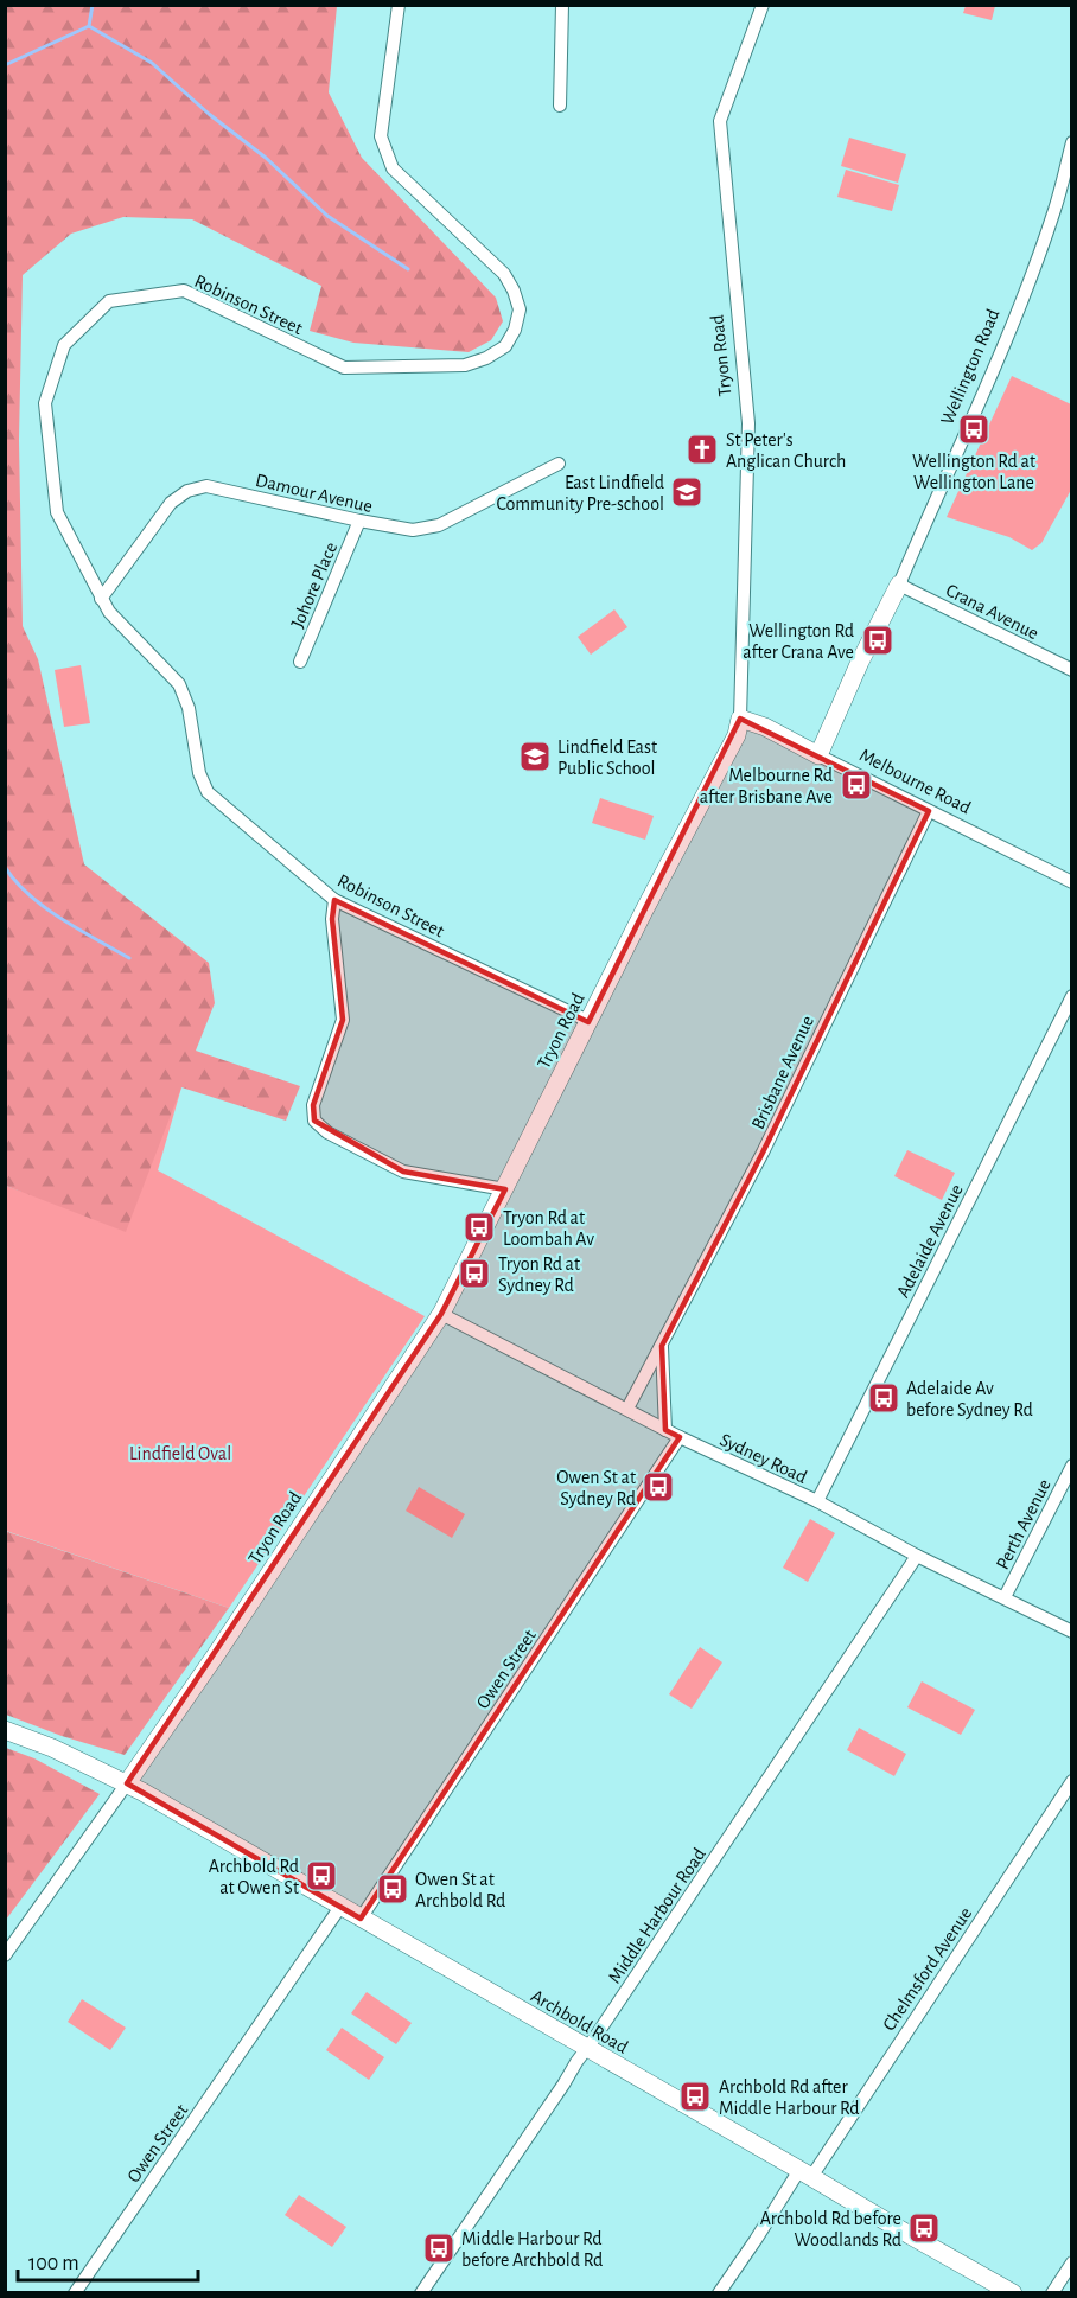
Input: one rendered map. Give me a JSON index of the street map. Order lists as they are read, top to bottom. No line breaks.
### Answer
{"streets":{"street":["Robinson Street","Tryon Road","Wellington Road","Damour Avenue","Johore Place","Crana Avenue","Melbourne Road","Brisbane Avenue","Adelaide Avenue","Sydney Road","Perth Avenue","Owen Street","Middle Harbour Road","Chelmsford Avenue","Archbold Road"]},"crossings":[["Robinson Street","Tryon Road"],["Robinson Street","Damour Avenue"],["Tryon Road","Melbourne Road"],["Tryon Road","Sydney Road"],["Tryon Road","Archbold Road"],["Wellington Road","Crana Avenue"],["Wellington Road","Melbourne Road"],["Damour Avenue","Johore Place"],["Melbourne Road","Brisbane Avenue"],["Brisbane Avenue","Sydney Road"],["Adelaide Avenue","Sydney Road"],["Sydney Road","Perth Avenue"],["Sydney Road","Owen Street"],["Sydney Road","Middle Harbour Road"],["Owen Street","Archbold Road"],["Middle Harbour Road","Archbold Road"],["Chelmsford Avenue","Archbold Road"]],"parks":["Lindfield Oval"],"places":{"bus stop":["Wellington Rd at Wellington Lane","Wellington Rd after Crana Ave","Melbourne Rd after Brisbane Ave","Tryon Rd at Loombah Av","Tryon Rd at Sydney Rd","Adelaide Av before Sydney Rd","Owen St at Sydney Rd","Archbold Rd at Owen St","Owen St at Archbold Rd","Archbold Rd after Middle Harbour Rd","Archbold Rd before Woodlands Rd","Middle Harbour Rd before Archbold Rd"],"church":["St Peter's Anglican Church"],"school or university":["East Lindfield Community Pre-school","Lindfield East Public School"]},"scale_bar":"100 m"}
